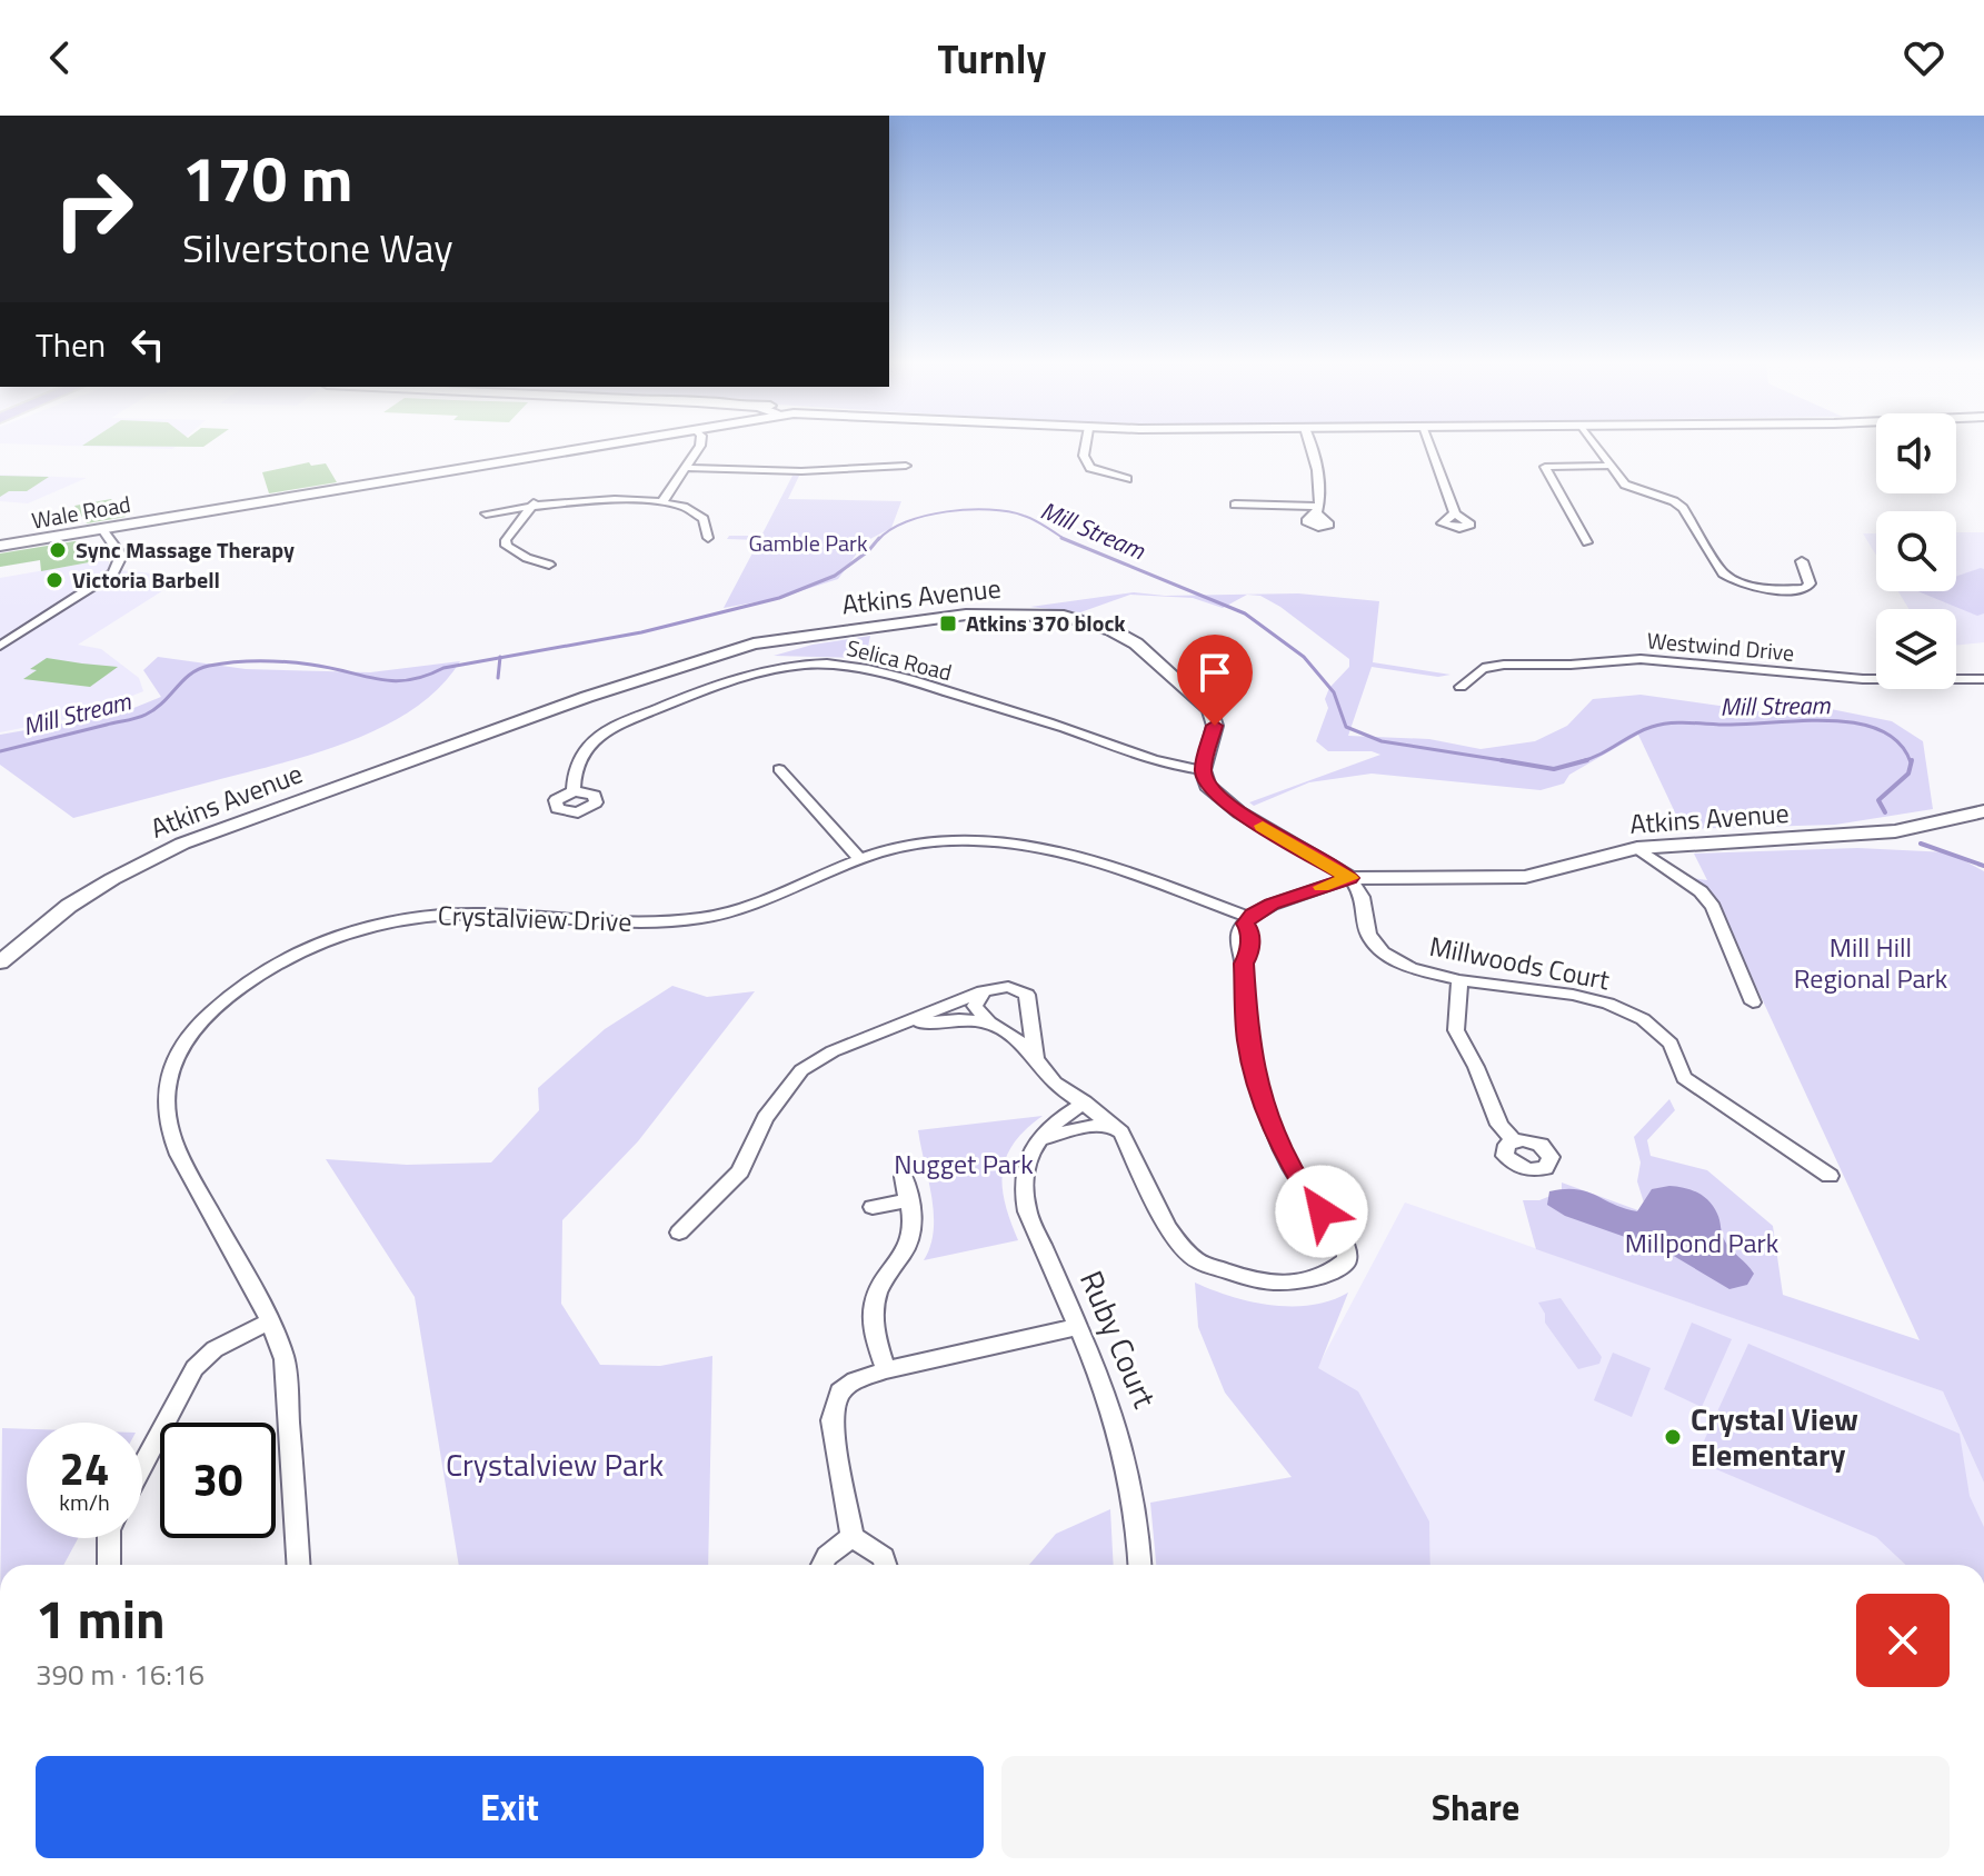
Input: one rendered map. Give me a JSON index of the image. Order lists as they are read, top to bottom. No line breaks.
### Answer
{"streets":{"main road":["Wale Road"],"street":["Atkins Avenue","Westwind Drive","Selica Road","Crystalview Drive","Millwoods Court","Ruby Court"]},"crossings":[["Atkins Avenue","Selica Road"],["Atkins Avenue","Millwoods Court"]],"water":["Mill Stream"],"parks":["Gamble Park","Mill Hill Regional Park","Nugget Park","Millpond Park","Crystalview Park"],"places":{"other":["Sync Massage Therapy","Victoria Barbell","Crystal View Elementary"],"transit":["Atkins 370 block"]},"page":{"header":"Turnly","turn":["170 m","Silverstone Way"],"then":"Then","speed":"24 km/h","limit":"30","heading":["1 min","390 m · 16:16"],"buttons":["Exit","Share"]}}
